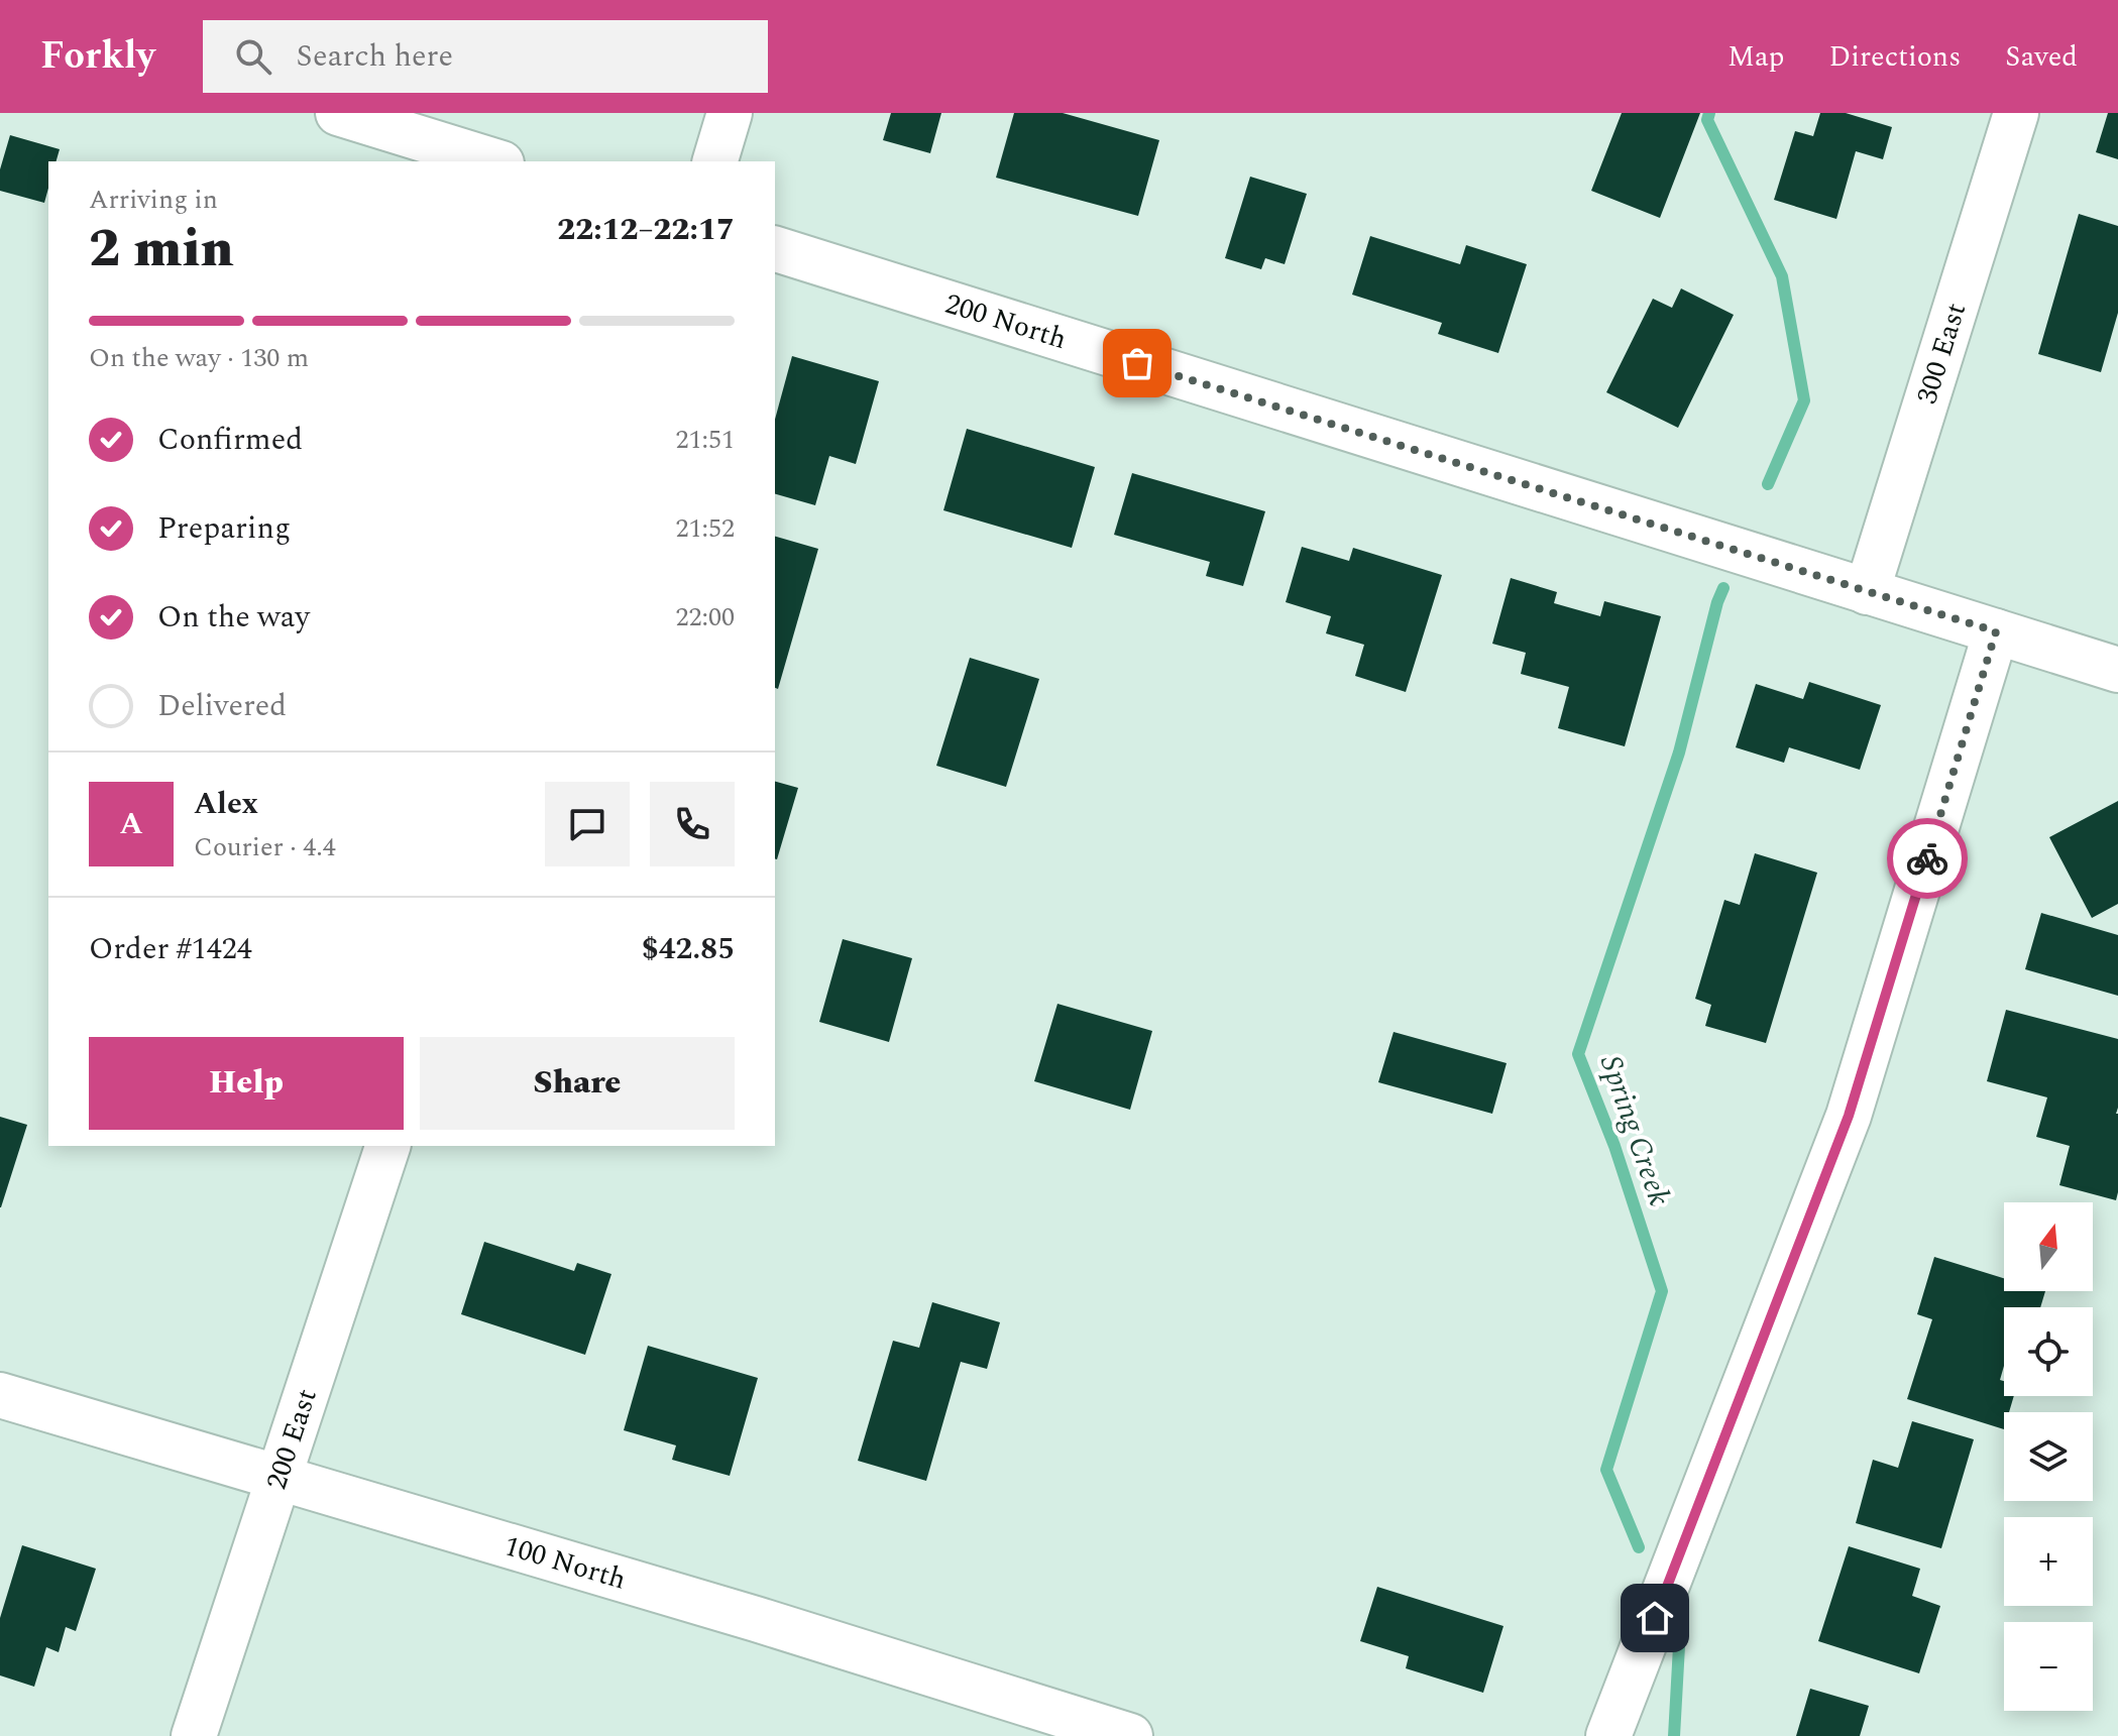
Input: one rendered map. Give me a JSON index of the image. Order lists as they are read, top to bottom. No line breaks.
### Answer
{"streets":{"street":["200 North","300 East","200 East","100 North"]},"crossings":[["200 North","300 East"],["200 East","100 North"]],"water":["Spring Creek"],"north":"top","page":{"header":"Forkly","search":"Search here","nav":["Map","Directions","Saved"],"heading":["2 min","Arriving in","22:12–22:17"],"panel":["Alex","Courier · 4.4","Order #1424","$42.85"],"bar":"On the way · 130 m","list":[["Confirmed","21:51"],["Preparing","21:52"],["On the way","22:00"],"Delivered"],"round":"A","buttons":["Help","Share"],"map_buttons":["+","−"]}}
